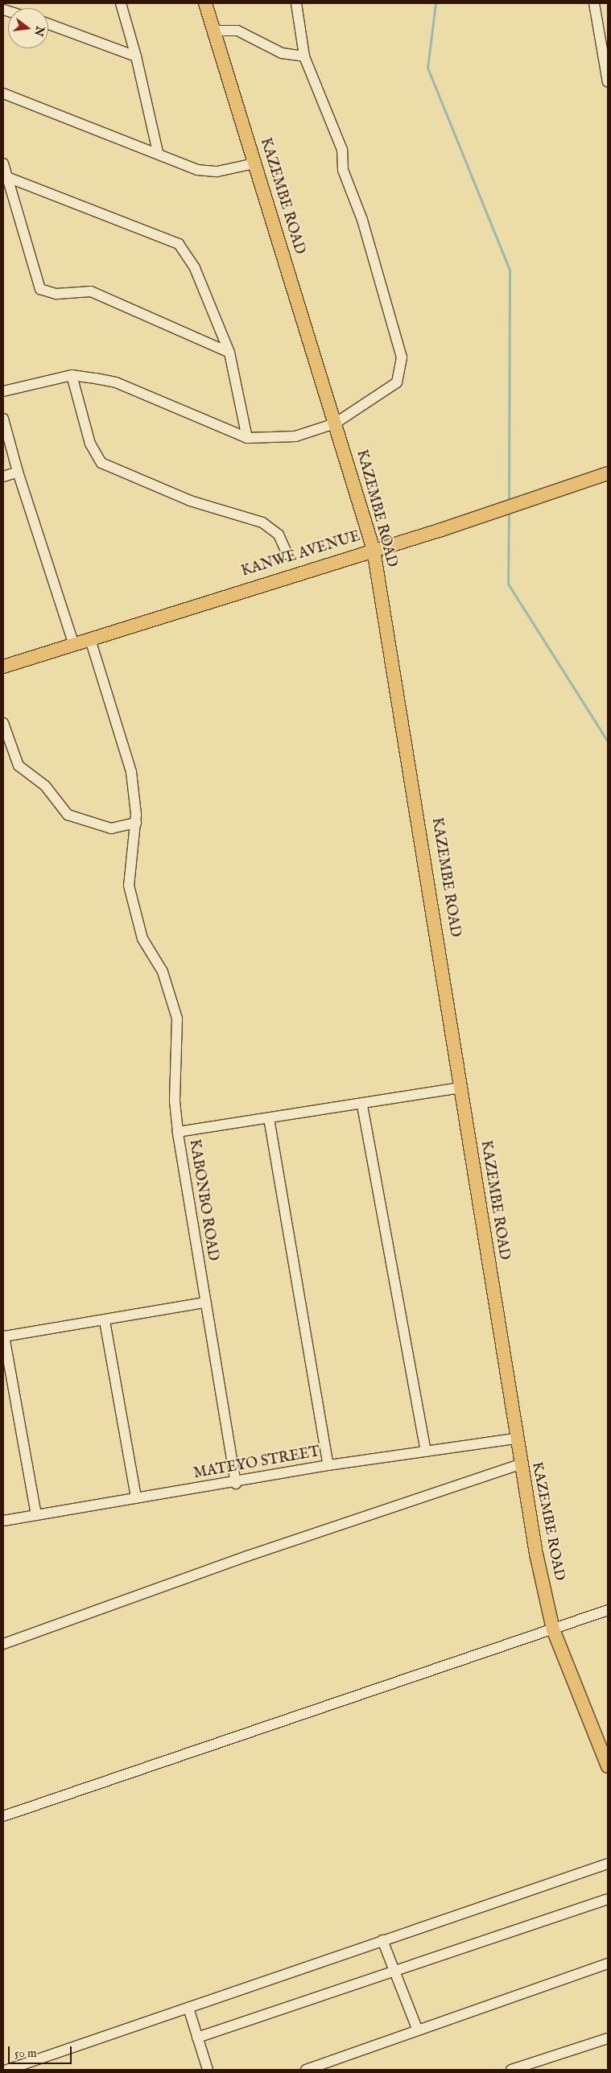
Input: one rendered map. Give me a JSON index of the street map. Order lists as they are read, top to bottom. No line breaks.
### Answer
{"streets":{"main road":["KAZEMBE ROAD","KANWE AVENUE"],"street":["KABONBO ROAD","MATEYO STREET"]},"crossings":[["KAZEMBE ROAD","KANWE AVENUE"],["KAZEMBE ROAD","KABONBO ROAD"],["KAZEMBE ROAD","MATEYO STREET"],["KABONBO ROAD","MATEYO STREET"]],"scale_bar":"50 m","north":"right"}
